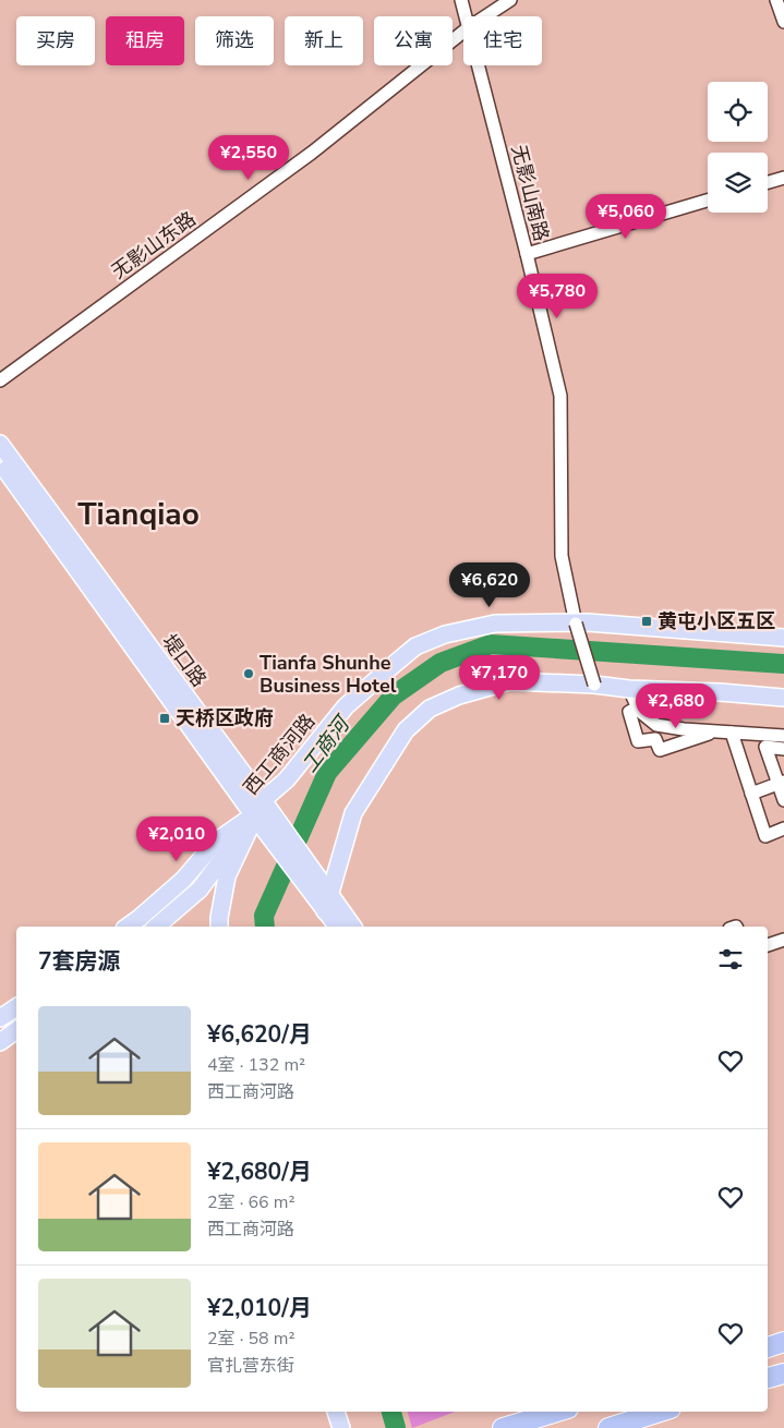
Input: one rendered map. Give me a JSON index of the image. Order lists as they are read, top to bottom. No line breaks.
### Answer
{"streets":{"main road":["堤口路","西工商河路"],"street":["无影山南路","无影山东路"]},"crossings":[["无影山南路","西工商河路"],["堤口路","西工商河路"]],"districts":["Tianqiao"],"water":["工商河"],"places":{"transit":["黄屯小区五区","天桥区政府"],"other":["Tianfa Shunhe Business Hotel"]},"page":{"chip":["买房","租房","筛选","新上","公寓","住宅"],"price":["¥2,550","¥5,060","¥5,780","¥6,620","¥7,170","¥2,680","¥2,010"],"heading":"7套房源","list":[{"name":"¥6,620/月","note":"4室 · 132 m² · 西工商河路"},{"name":"¥2,680/月","note":"2室 · 66 m² · 西工商河路"},{"name":"¥2,010/月","note":"2室 · 58 m² · 官扎营东街"}]}}
